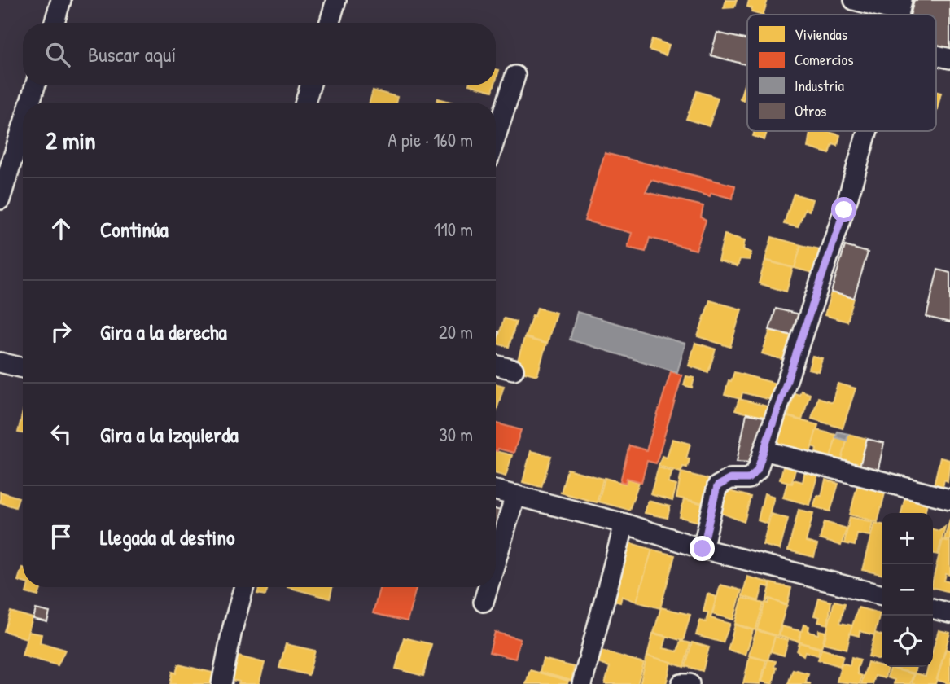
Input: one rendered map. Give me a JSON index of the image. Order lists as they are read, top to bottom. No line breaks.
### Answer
{"legend":["Viviendas","Comercios","Industria","Otros"],"page":{"search":"Buscar aquí","heading":["2 min","A pie · 160 m"],"list":[["Continúa","110 m"],["Gira a la derecha","20 m"],["Gira a la izquierda","30 m"],"Llegada al destino"],"map_buttons":["+","−"]}}
